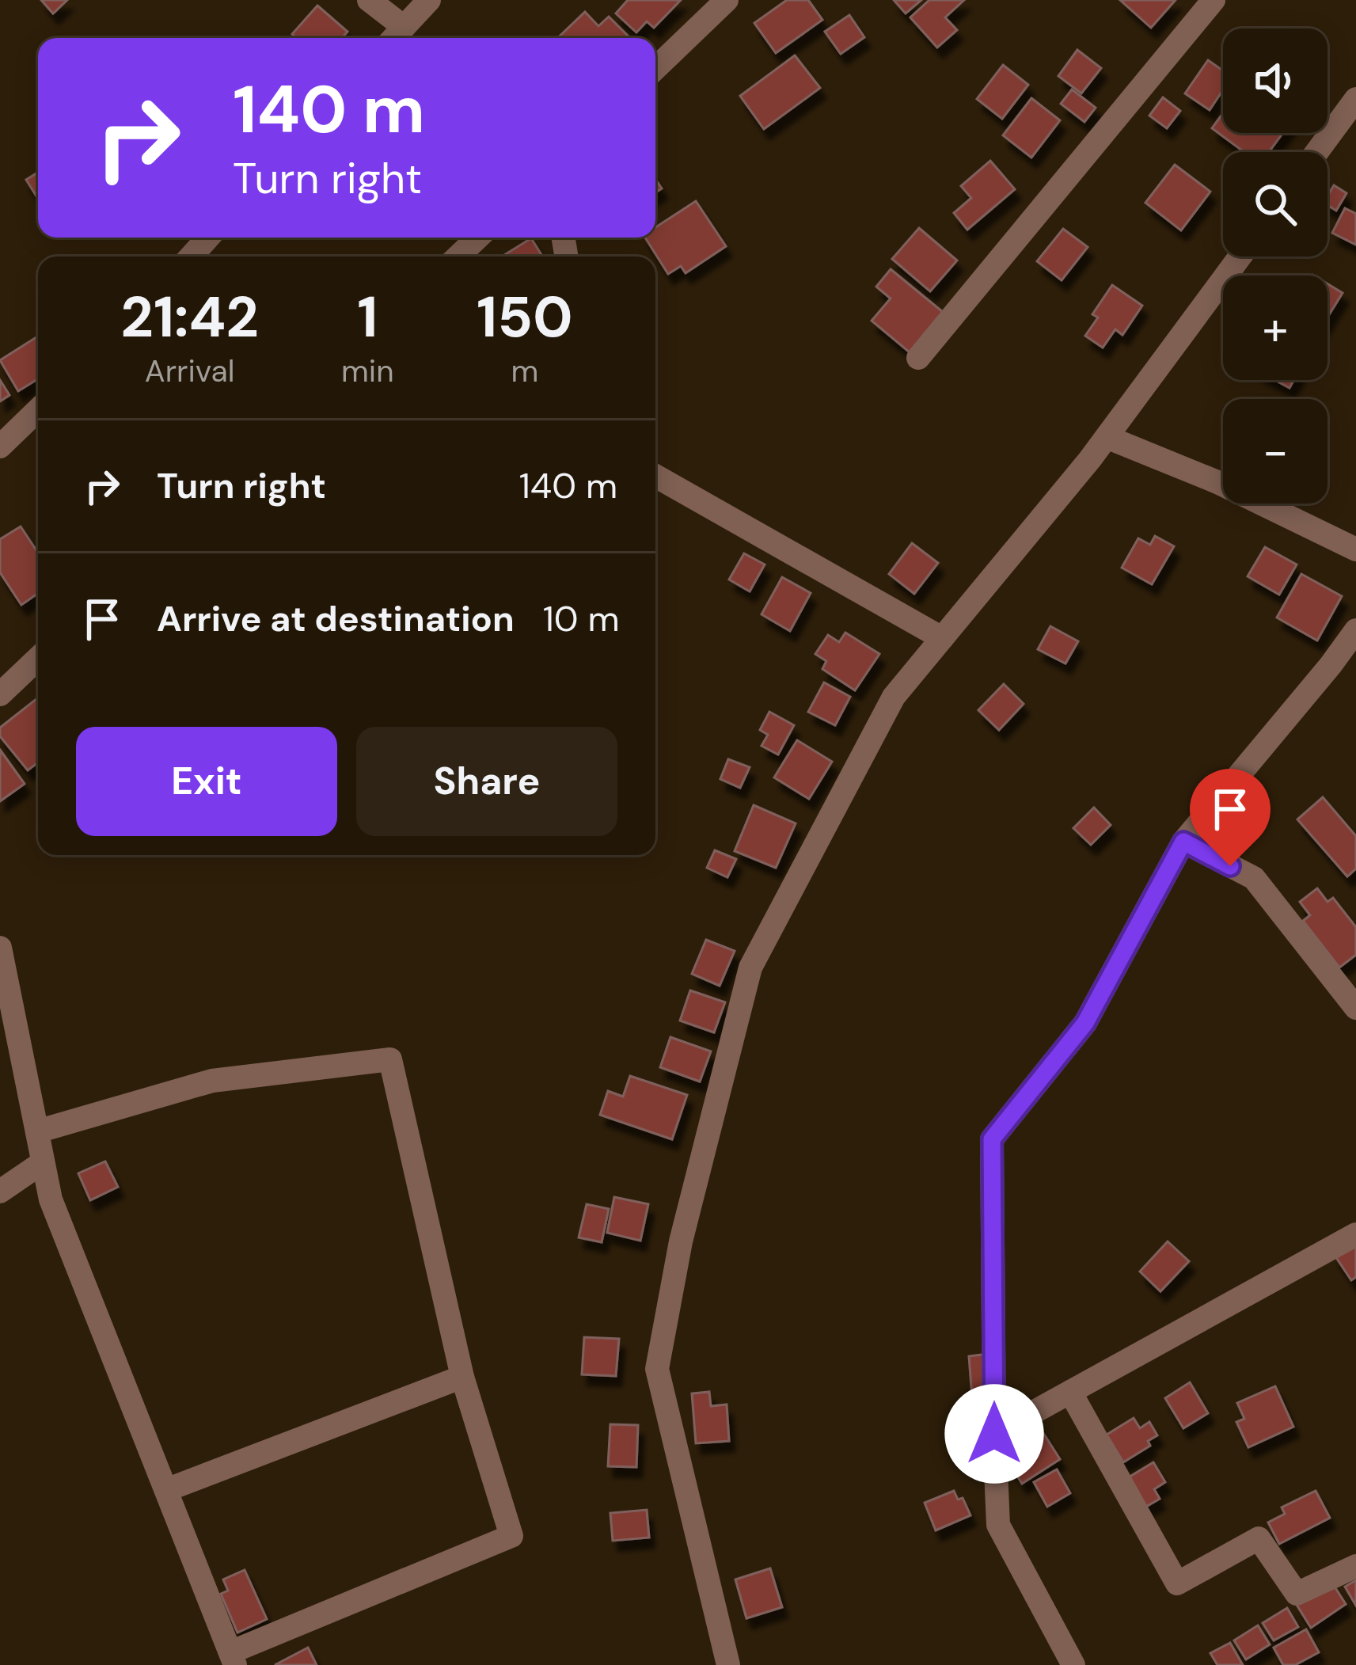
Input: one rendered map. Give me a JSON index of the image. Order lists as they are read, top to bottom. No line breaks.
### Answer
{"page":{"map_buttons":["+","−"],"turn":["140 m","Turn right"],"eta":["21:42","Arrival","1","min","150","m"],"list":[{"name":"Turn right","value":"140 m"},{"name":"Arrive at destination","value":"10 m"}],"buttons":["Exit","Share"]}}
